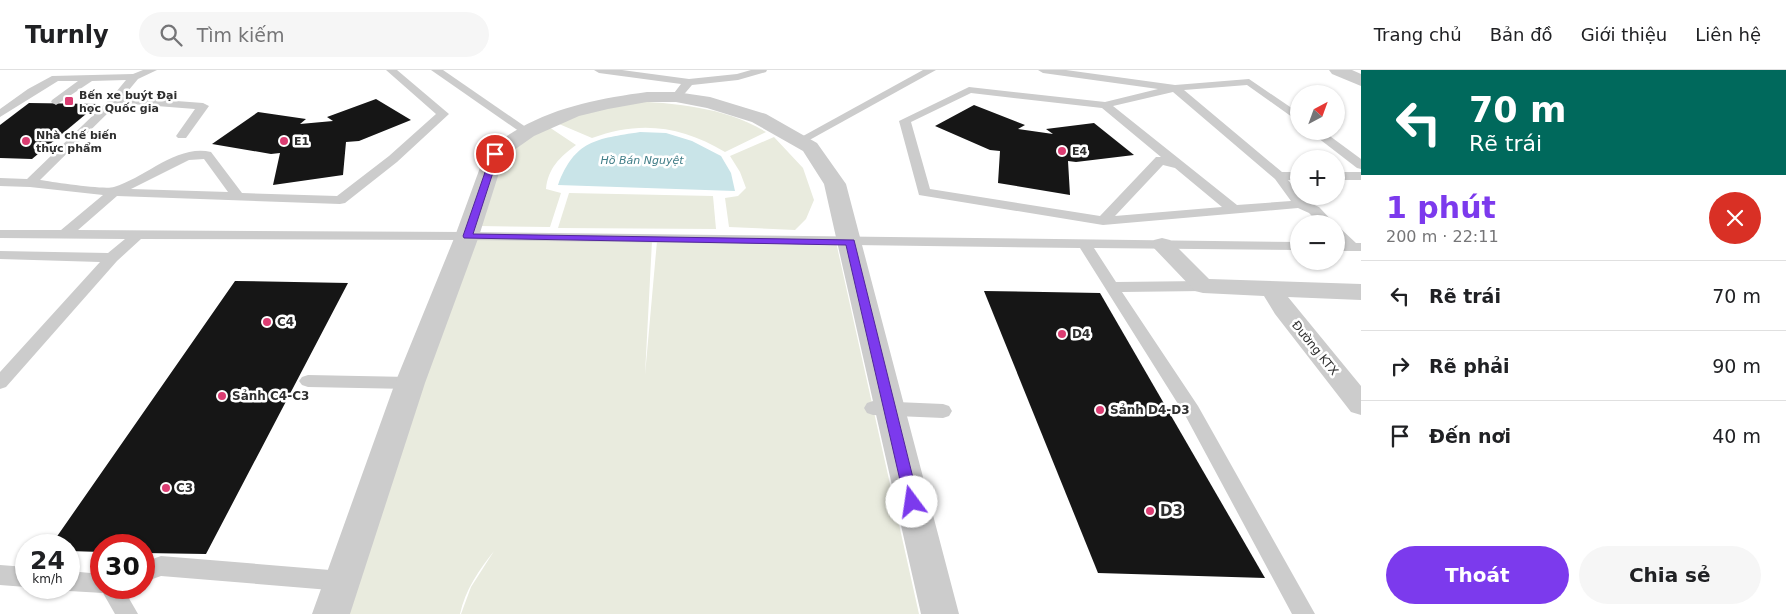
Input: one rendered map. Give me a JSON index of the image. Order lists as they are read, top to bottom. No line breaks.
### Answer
{"streets":{"street":["Đường KTX"]},"water":["Hồ Bán Nguyệt"],"places":{"transit":["Bến xe buýt Đại học Quốc gia"],"other":["Nhà chế biến thực phẩm","E1","E4","C4","D4","Sảnh C4-C3","Sảnh D4-D3","C3","D3"]},"north":"top right","page":{"header":"Turnly","search":"Tìm kiếm","nav":["Trang chủ","Bản đồ","Giới thiệu","Liên hệ"],"turn":["70 m","Rẽ trái"],"map_buttons":["+","−"],"heading":["1 phút","200 m · 22:11"],"list":[{"name":"Rẽ trái","value":"70 m"},{"name":"Rẽ phải","value":"90 m"},{"name":"Đến nơi","value":"40 m"}],"speed":"24 km/h","limit":"30","buttons":["Thoát","Chia sẻ"]}}
